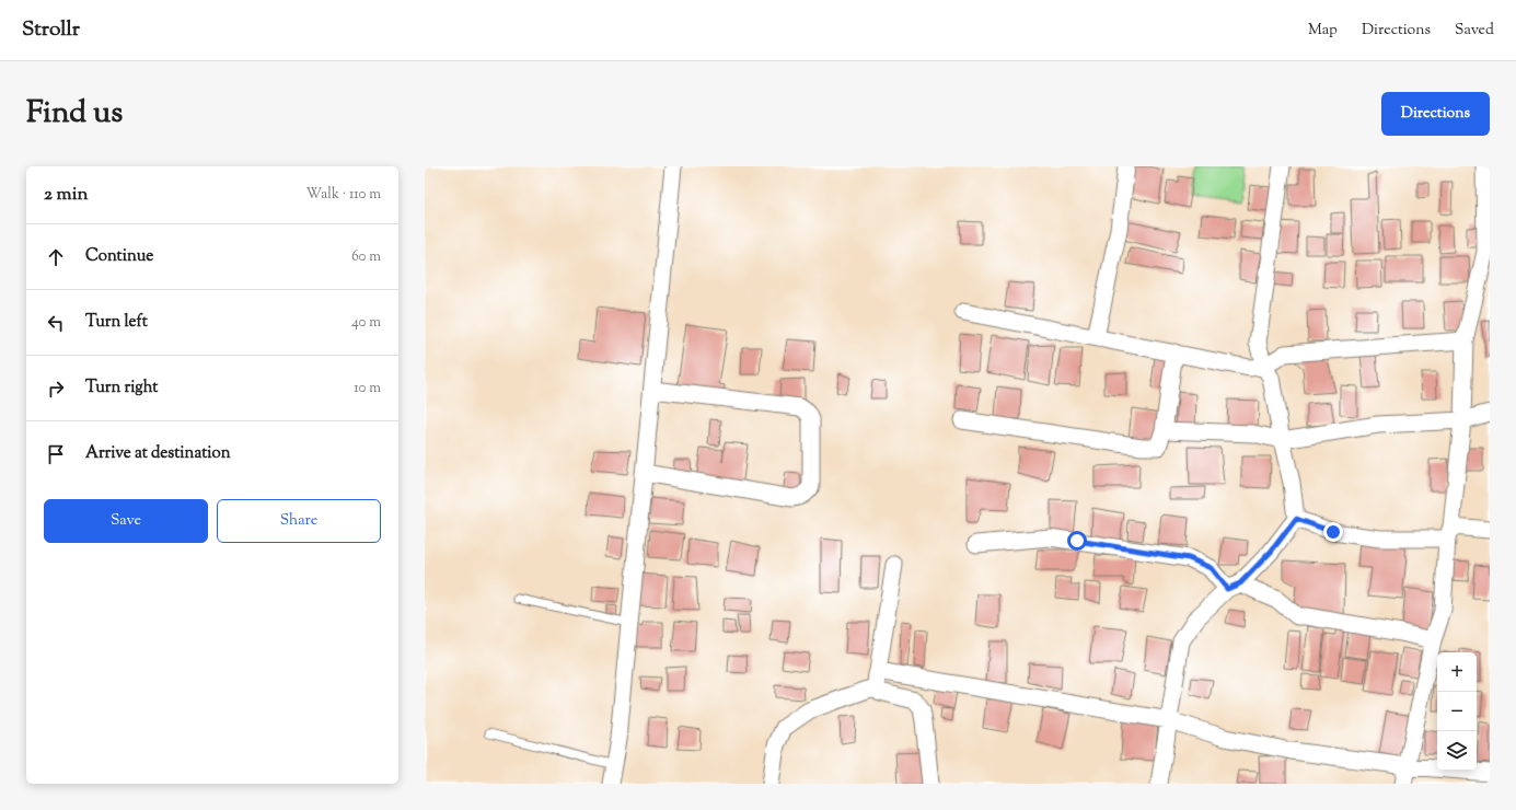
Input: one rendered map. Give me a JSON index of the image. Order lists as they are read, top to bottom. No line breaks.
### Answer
{"page":{"header":"Strollr","nav":["Map","Directions","Saved"],"title":"Find us","buttons":["Directions",["Save","Share"]],"heading":["2 min","Walk · 110 m"],"list":[["Continue","60 m"],["Turn left","40 m"],["Turn right","10 m"],"Arrive at destination"],"map_buttons":["+","−"]}}
